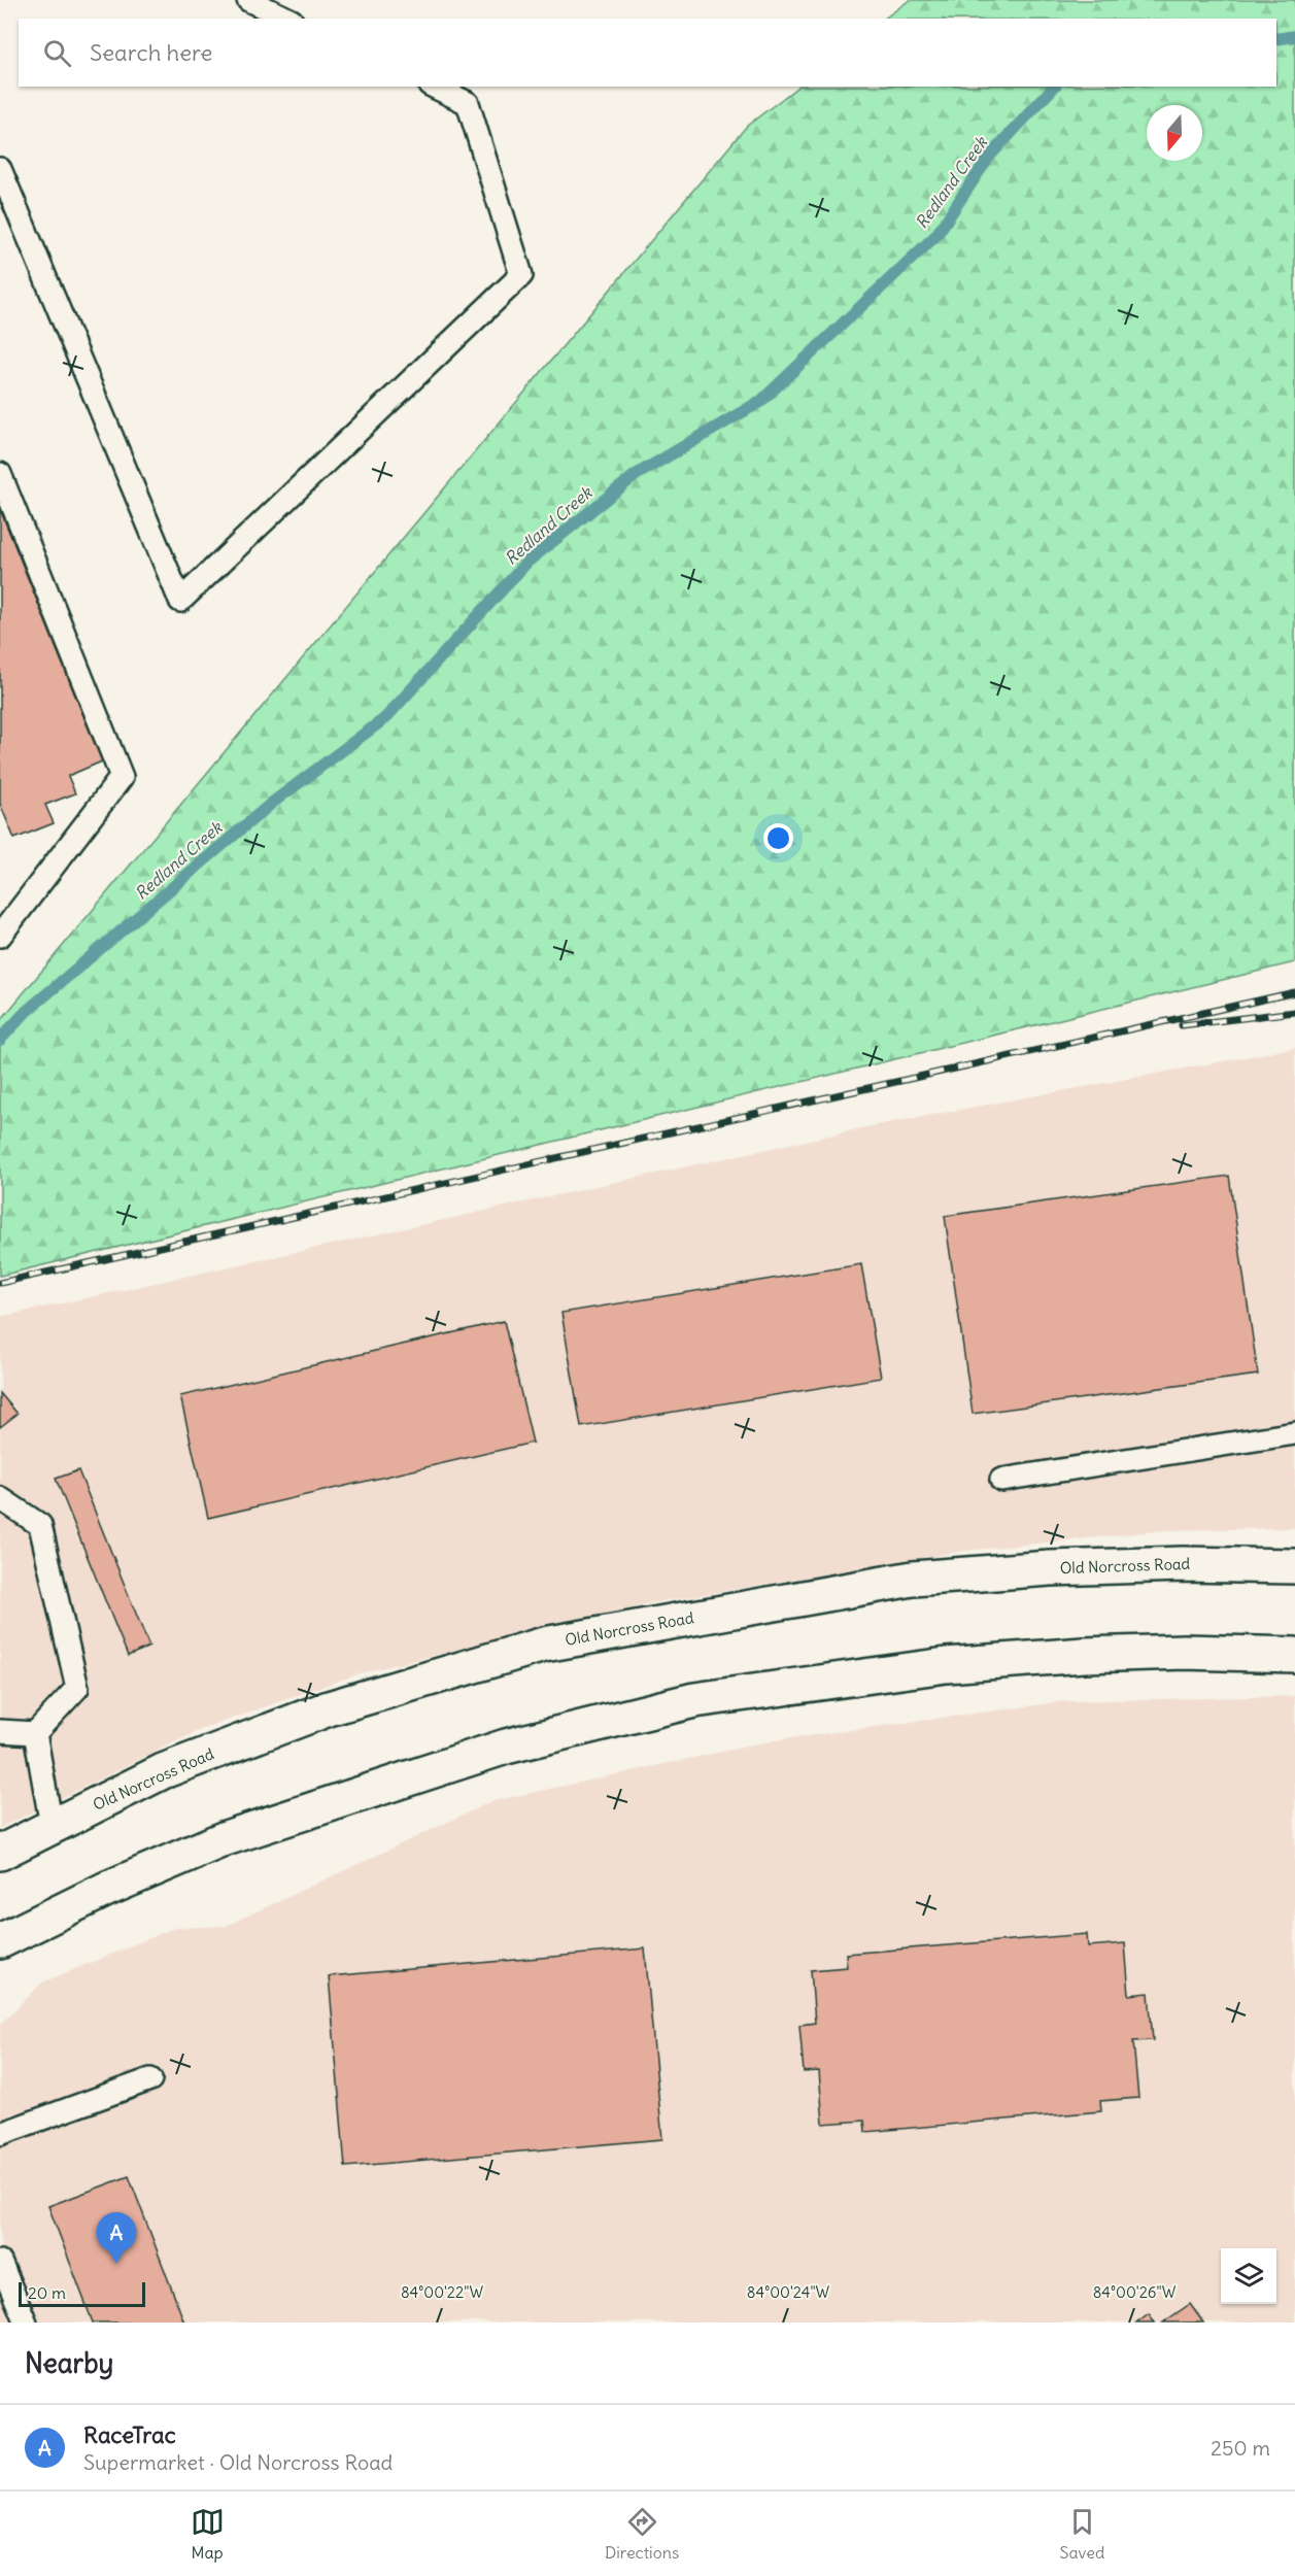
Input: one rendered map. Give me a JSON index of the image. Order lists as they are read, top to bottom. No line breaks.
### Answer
{"streets":{"main road":["Old Norcross Road"]},"water":["Redland Creek"],"scale_bar":"20 m","north":"bottom","page":{"search":"Search here","pins":"A","scale":"20 m","heading":"Nearby","list":[{"mark":"A","name":"RaceTrac","note":"Supermarket · Old Norcross Road","value":"250 m"}],"nav":["Map","Directions","Saved"]},"coordinates":["84°00'22\"W","84°00'24\"W","84°00'26\"W"]}
